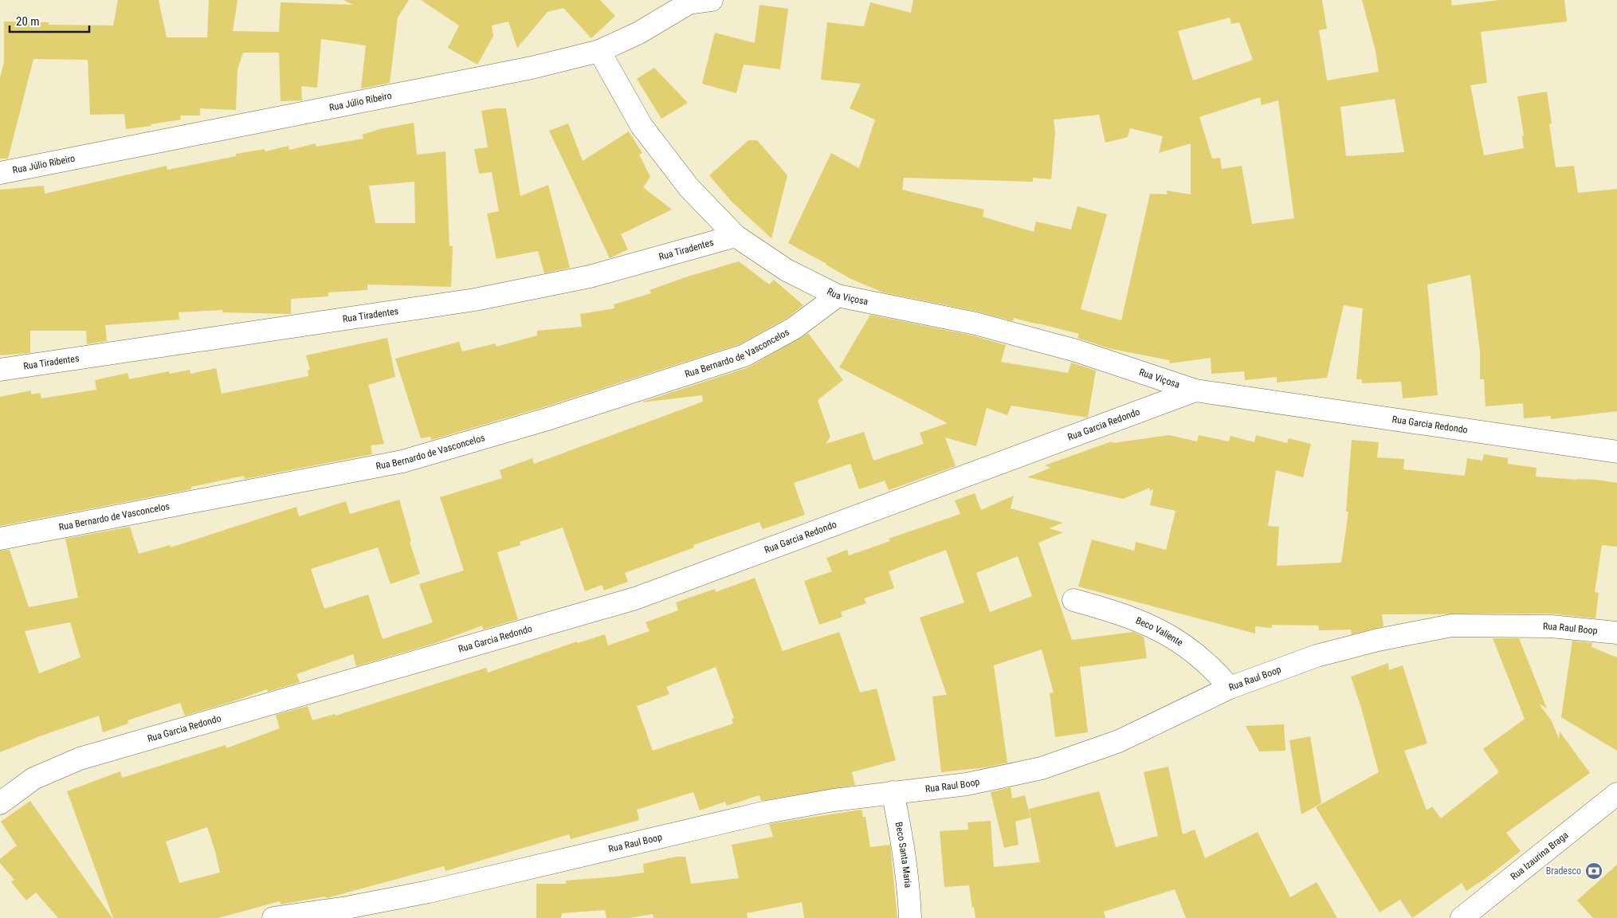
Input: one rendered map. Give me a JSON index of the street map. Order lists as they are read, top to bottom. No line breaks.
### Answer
{"streets":{"street":["Rua Júlio Ribeiro","Rua Tiradentes","Rua Viçosa","Rua Bernardo de Vasconcelos","Rua Garcia Redondo","Rua Raul Boop","Beco Valiente","Beco Santa Maria","Rua Izaurina Braga"]},"crossings":[["Rua Júlio Ribeiro","Rua Viçosa"],["Rua Tiradentes","Rua Viçosa"],["Rua Viçosa","Rua Bernardo de Vasconcelos"],["Rua Viçosa","Rua Garcia Redondo"],["Rua Raul Boop","Beco Valiente"],["Rua Raul Boop","Beco Santa Maria"]],"places":{"bank":["Bradesco"]},"scale_bar":"20 m"}
